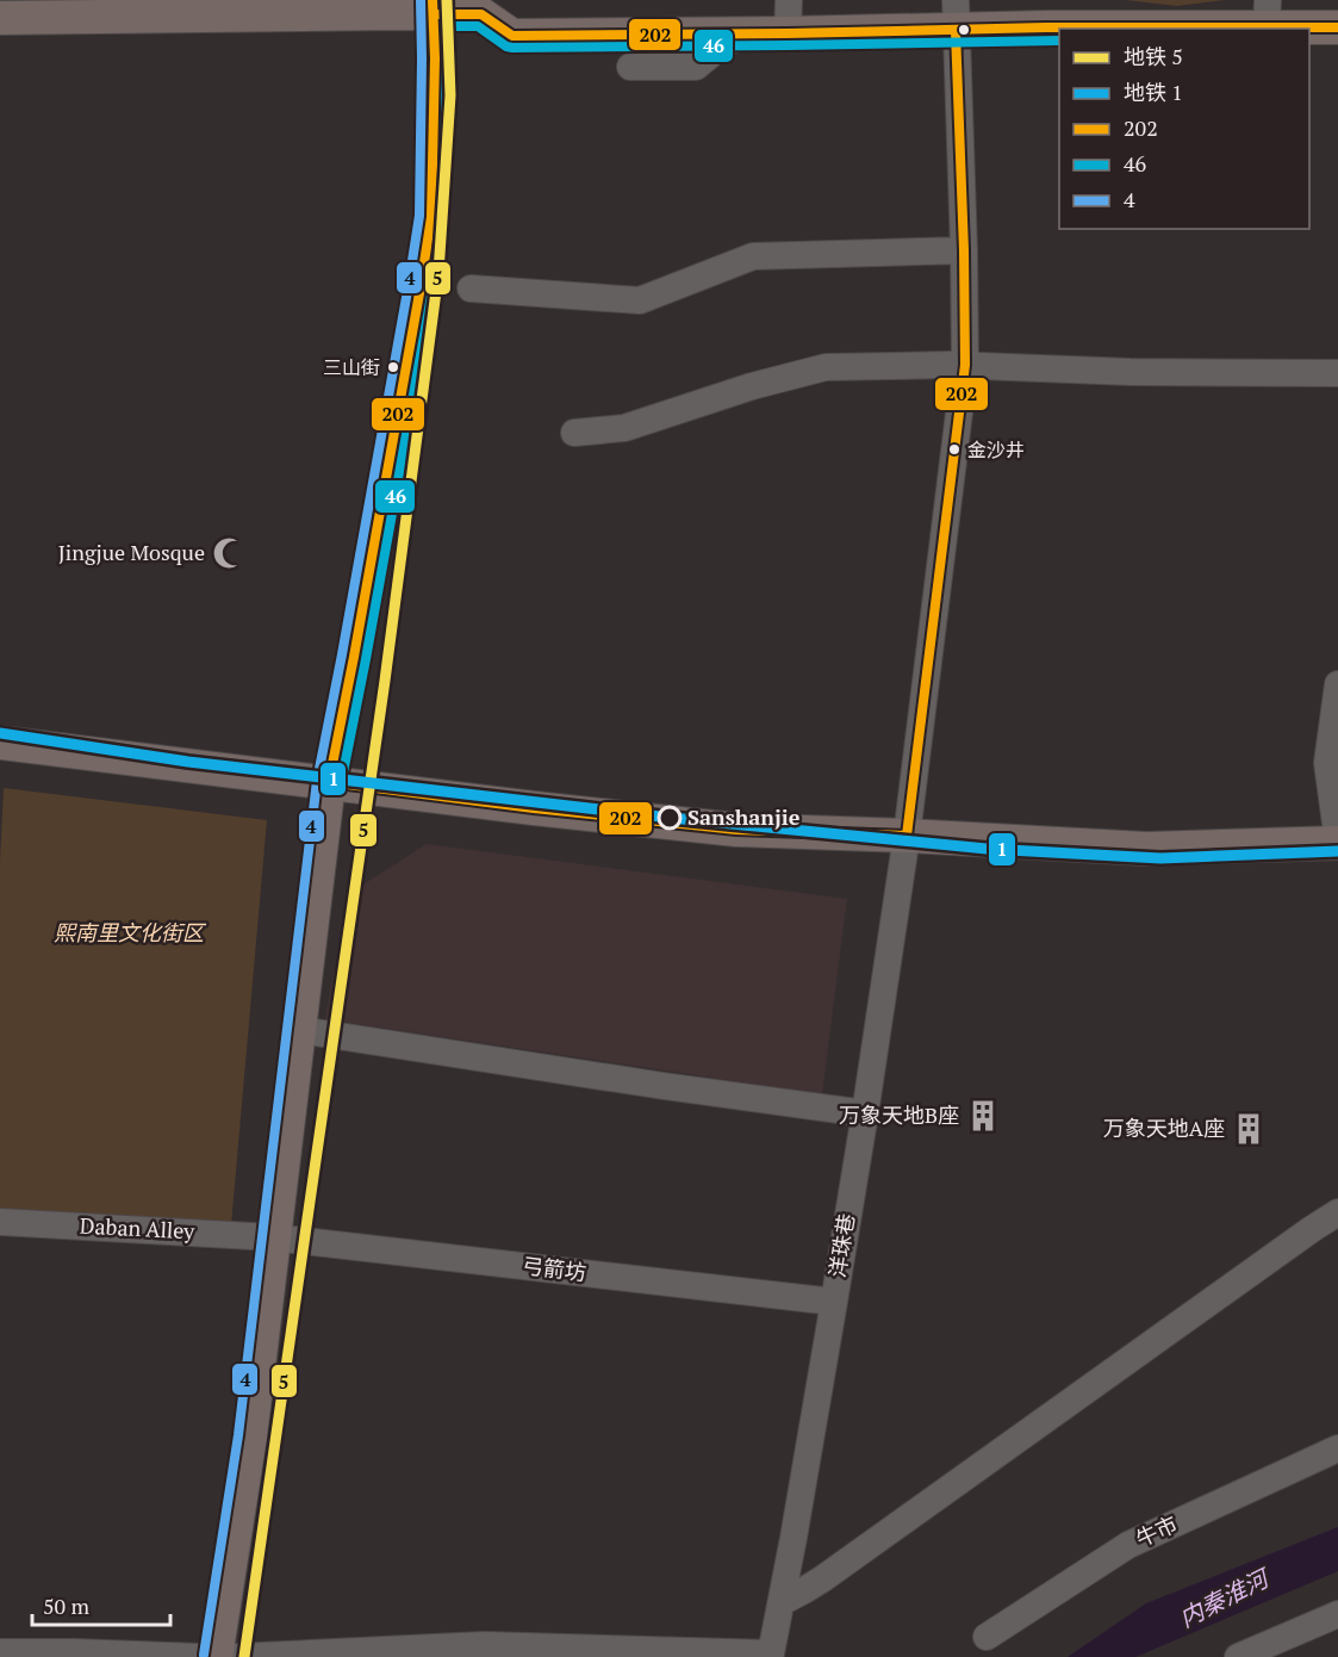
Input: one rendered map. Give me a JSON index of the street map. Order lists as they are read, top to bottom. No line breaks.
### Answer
{"streets":{"street":["Daban Alley","洋珠巷","弓箭坊","牛市"]},"crossings":[["Daban Alley","弓箭坊"],["洋珠巷","弓箭坊"]],"water":["内秦淮河"],"parks":["熙南里文化街区"],"places":{"other":["三山街","金沙井","Sanshanjie"],"mosque":["Jingjue Mosque"],"building":["万象天地B座","万象天地A座"]},"lines":["metro line 5","transit line 202","transit line 4","transit line 46","metro line 1"],"legend":["地铁 5","地铁 1","202","46","4"],"scale_bar":"50 m"}
